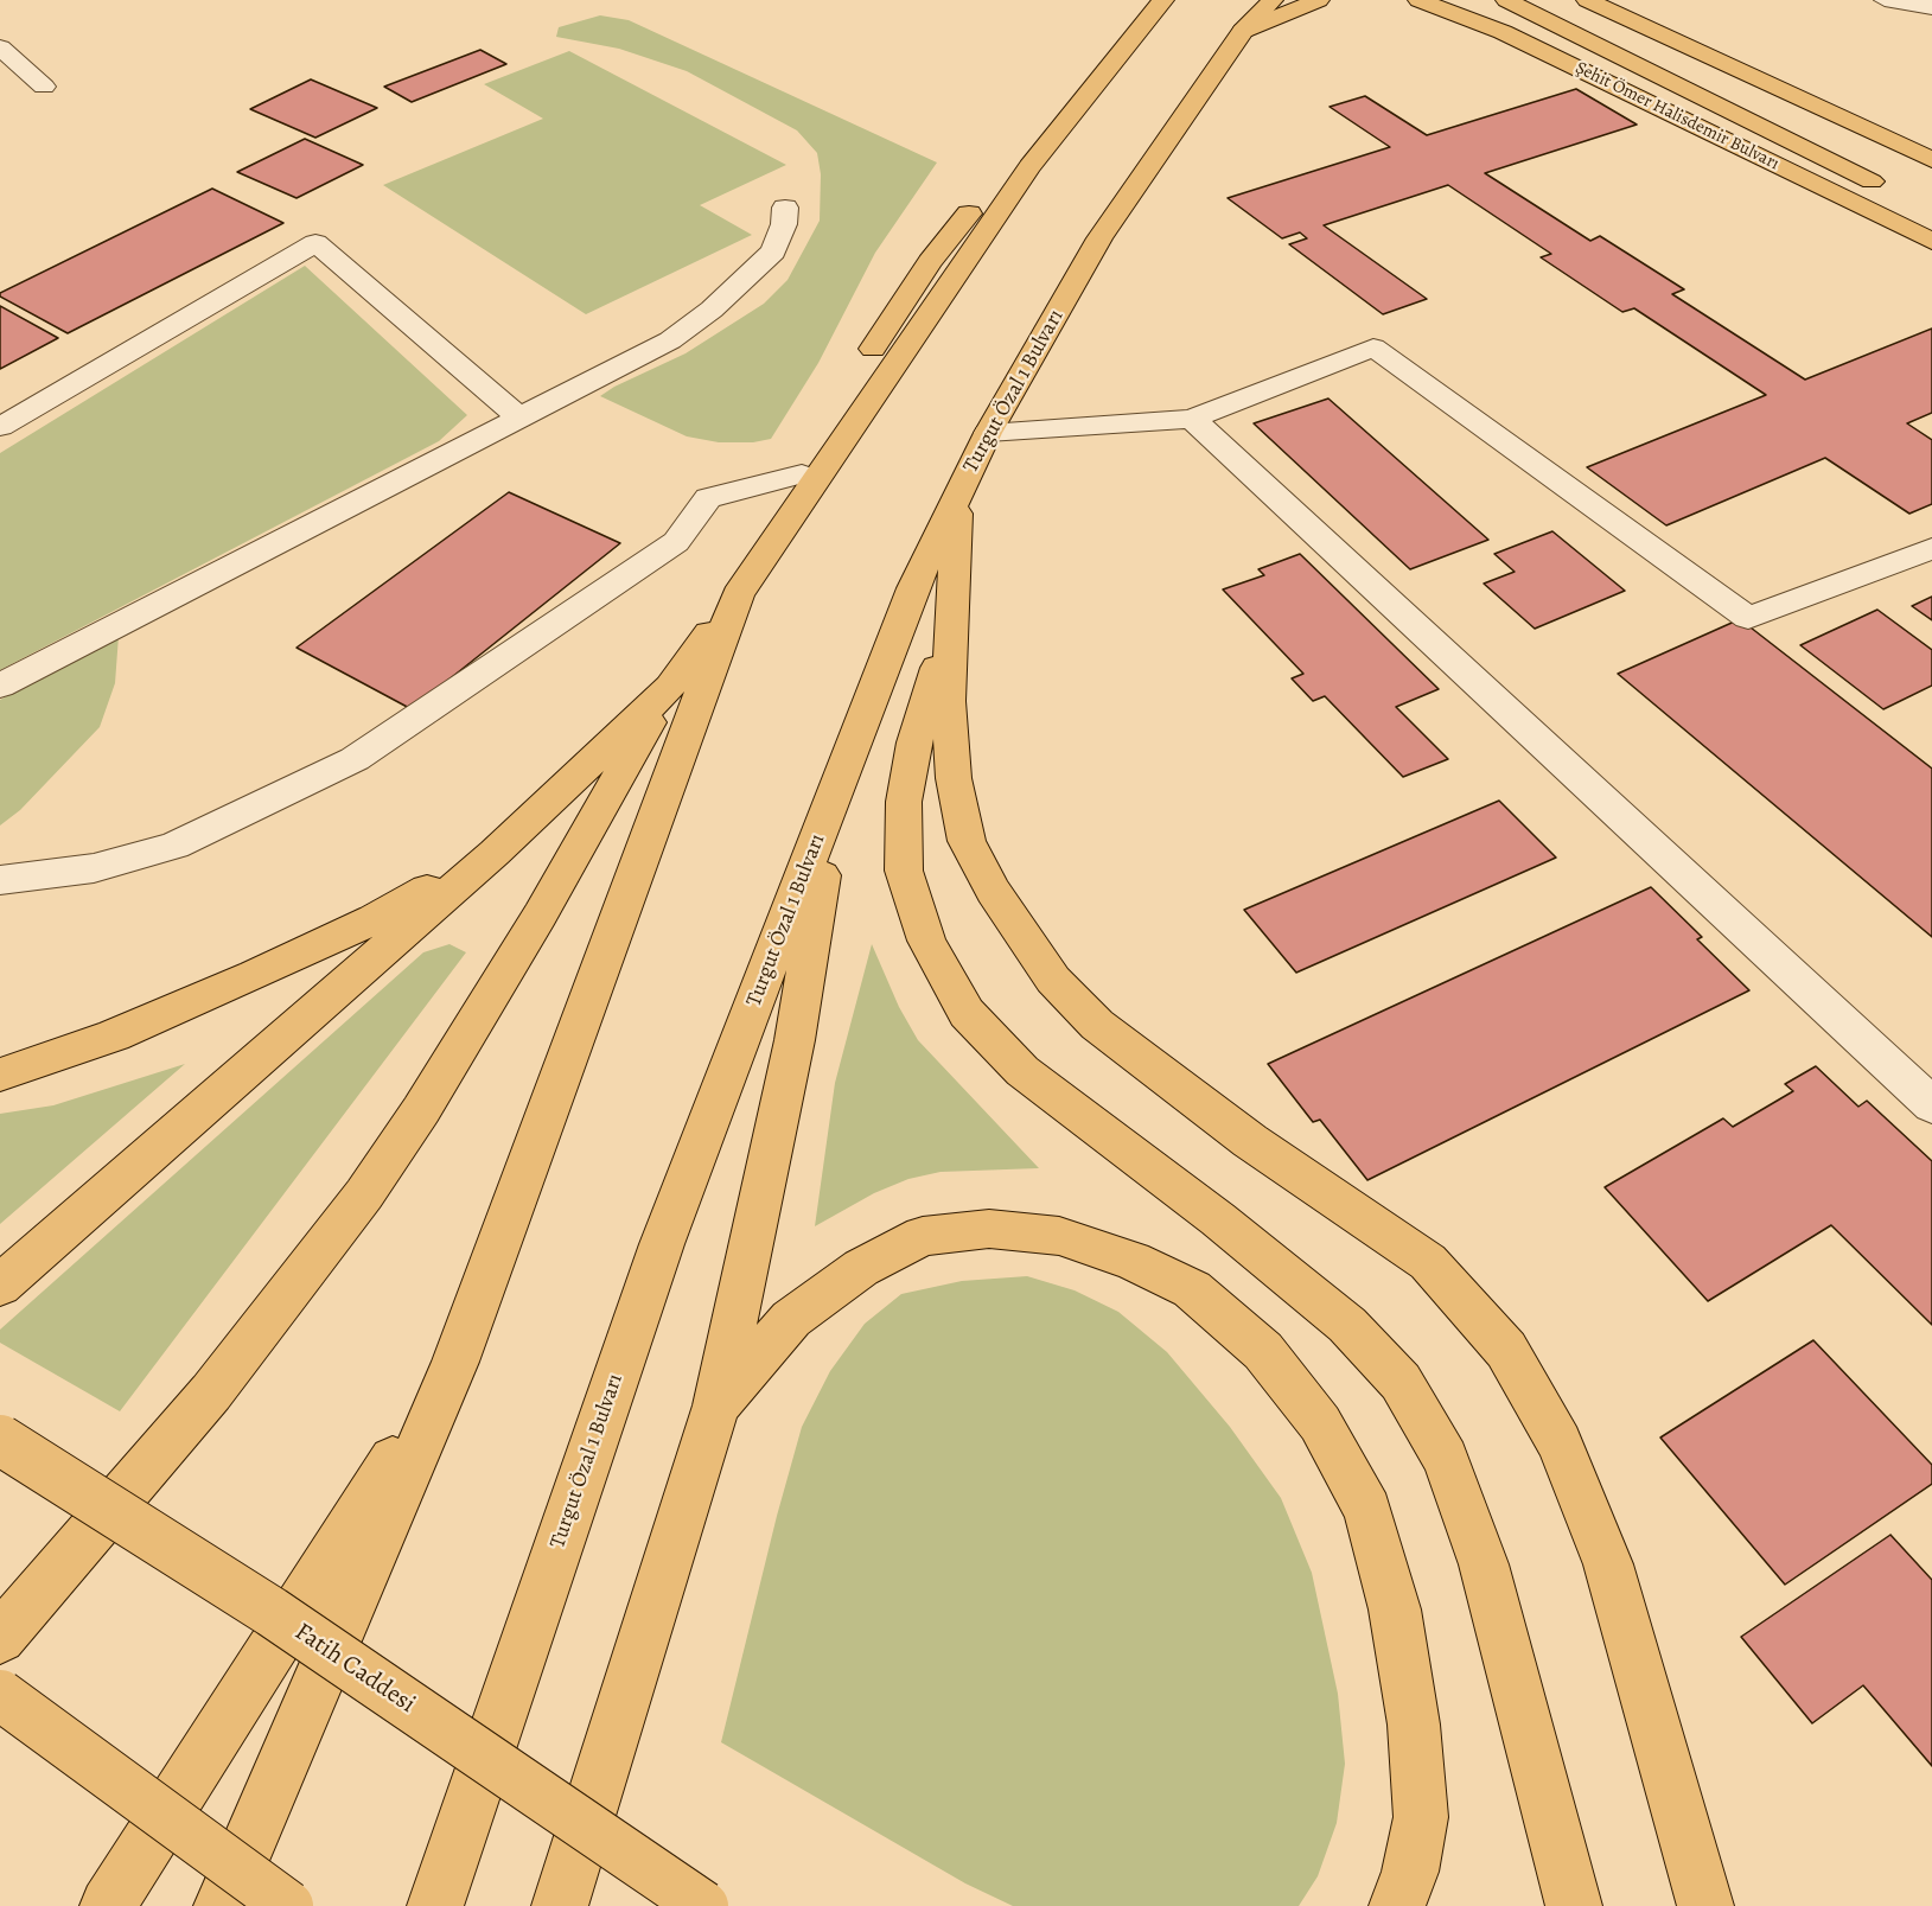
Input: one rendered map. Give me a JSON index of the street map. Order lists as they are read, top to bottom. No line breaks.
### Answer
{"streets":{"main road":["Şehit Ömer Halisdemir Bulvarı","Turgut Özal 1 Bulvarı","Fatih Caddesi"]}}
